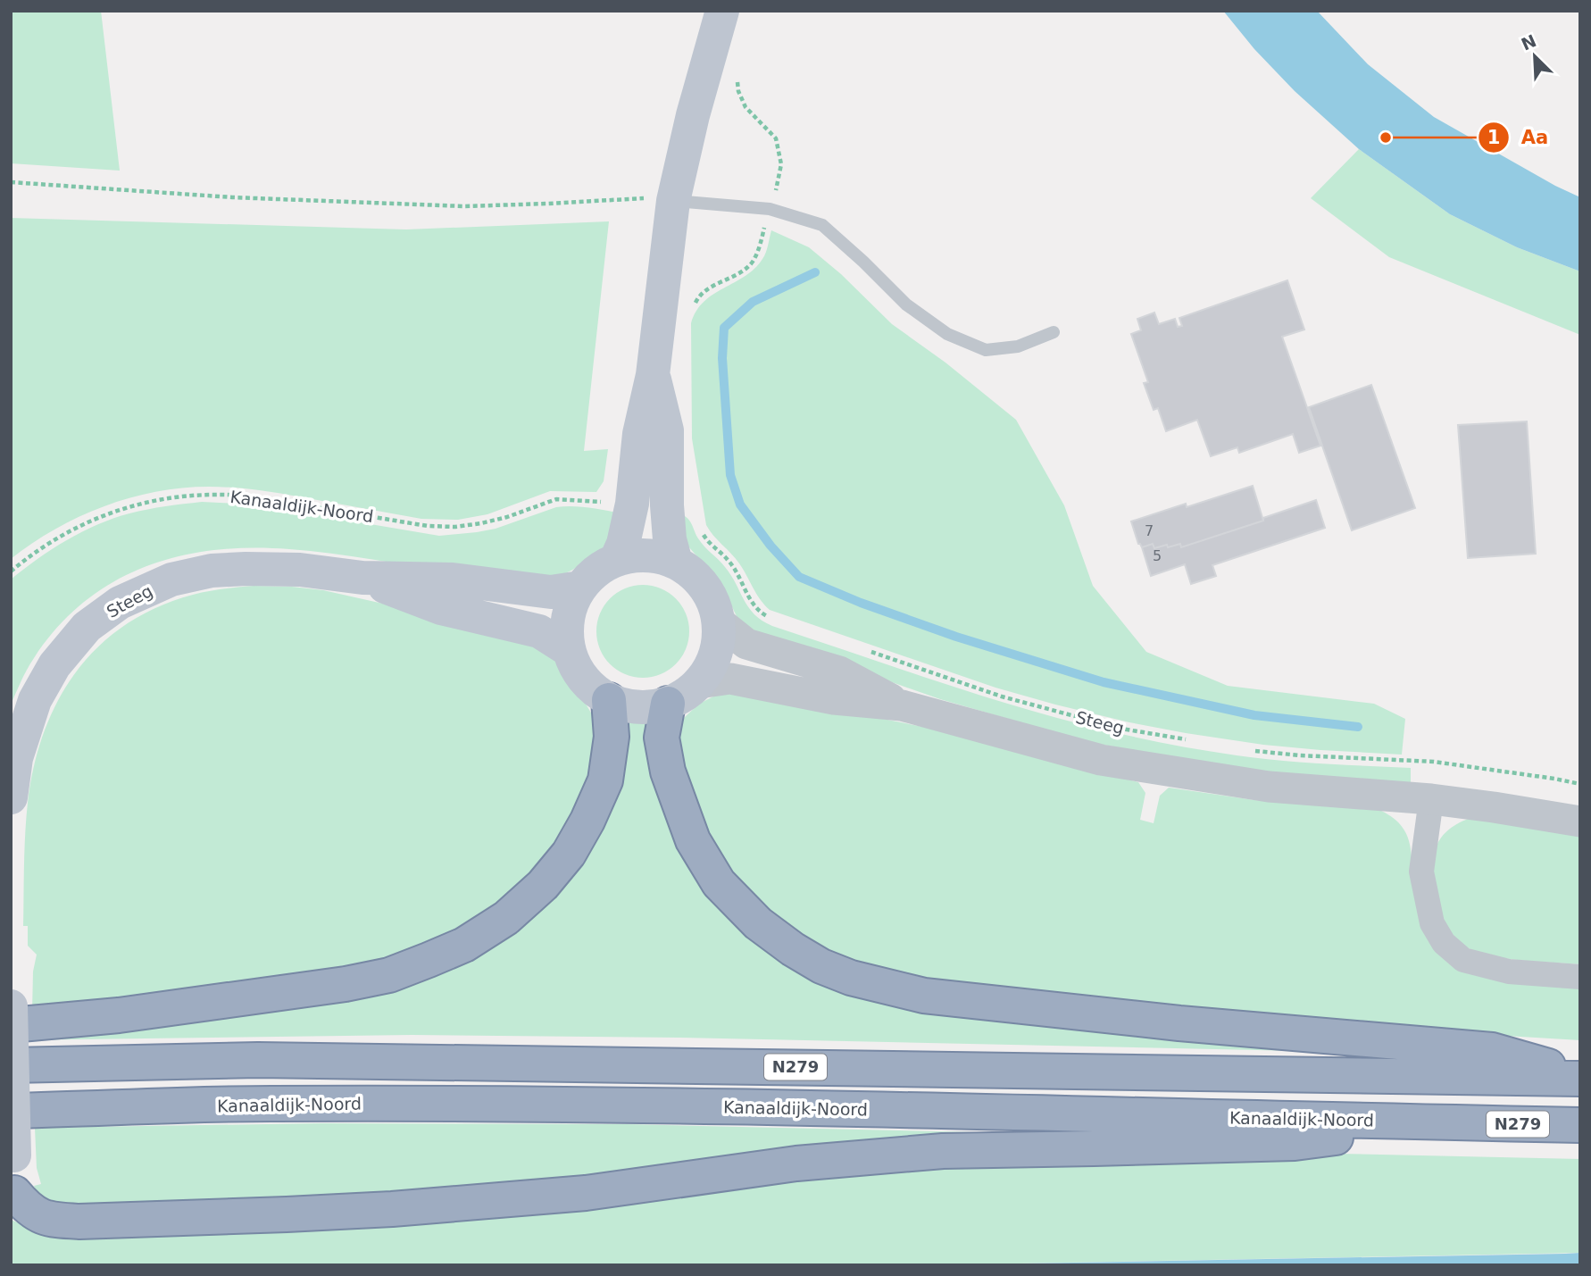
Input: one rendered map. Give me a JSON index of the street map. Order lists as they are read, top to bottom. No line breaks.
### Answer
{"streets":{"highway":["Kanaaldijk-Noord","N279"],"main road":["Steeg"]},"crossings":[["Kanaaldijk-Noord","N279"],["Steeg","N279"]],"places":["Aa"],"house_numbers":["7","5"],"north":"top left"}
